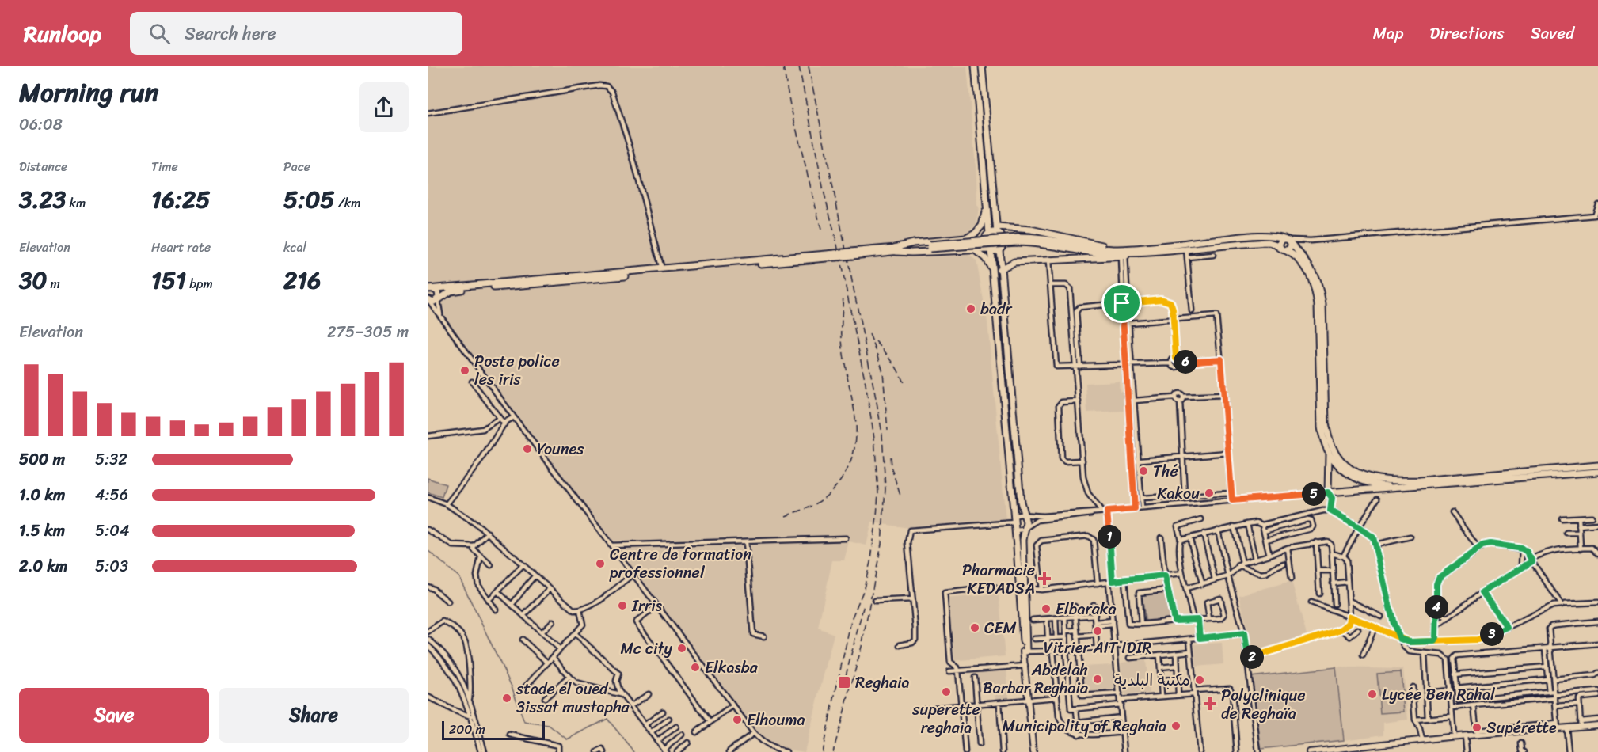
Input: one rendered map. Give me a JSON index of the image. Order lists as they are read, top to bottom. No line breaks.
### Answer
{"places":{"other":["badr","Poste police les iris","Younes","Thé","Kakou","Centre de formation professionnel","Irris","Elbaraka","CEM","Vitrier AIT IDIR","Mc city","Elkasba","Abdelah Barbar Reghaia","مكتبة البلدية","superette reghaia","Lycée Ben Rahal","stade el oued 3issat mustapha","Elhouma","Municipality of Reghaia","Supérette"],"health":["Pharmacie KEDADSA","Polyclinique de Reghaïa"],"transit":["Reghaia"]},"scale_bar":"200 m","page":{"header":"Runloop","search":"Search here","nav":["Map","Directions","Saved"],"heading":["Morning run","06:08"],"stats":[["Distance","3.23 km"],["Time","16:25"],["Pace","5:05 /km"],["Elevation","30 m"],["Heart rate","151 bpm"],["kcal","216"]],"chart":["Elevation","275–305 m"],"pins":["6","5","1","4","3","2"],"list":[{"name":"500 m","note":"5:32"},{"name":"1.0 km","note":"4:56"},{"name":"1.5 km","note":"5:04"},{"name":"2.0 km","note":"5:03"}],"buttons":["Save","Share"],"scale":"200 m"}}
